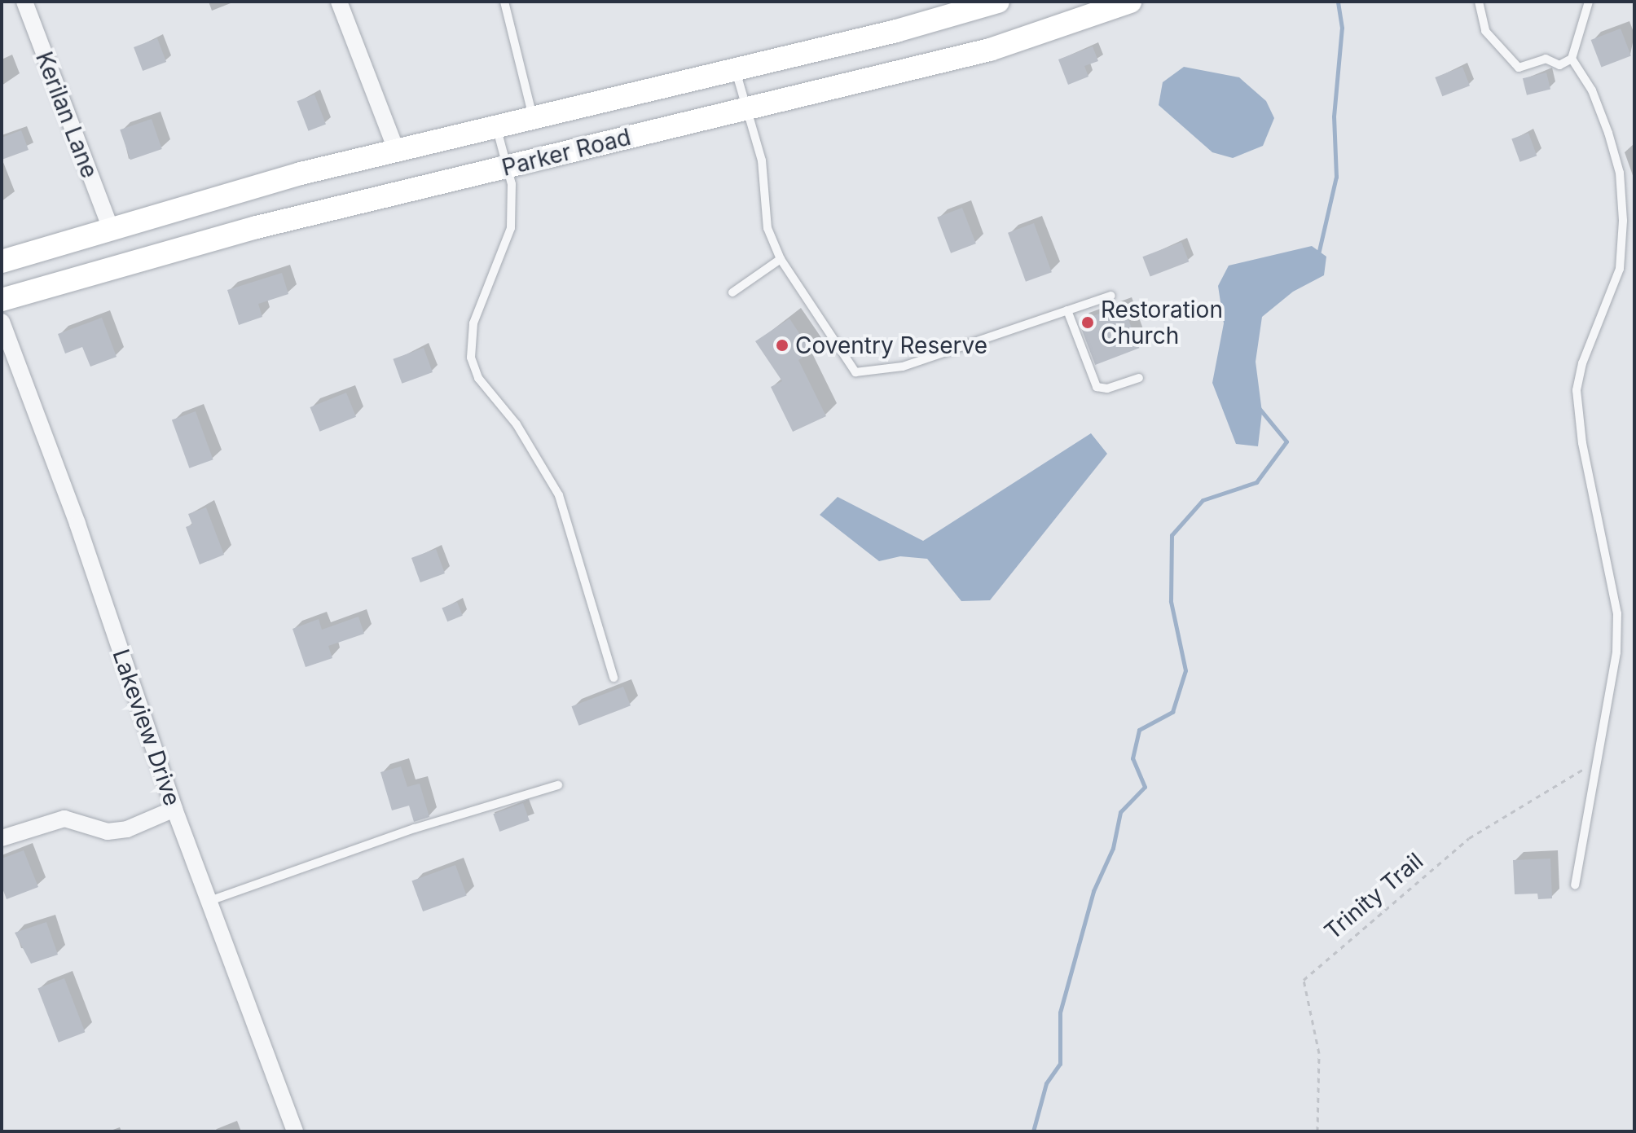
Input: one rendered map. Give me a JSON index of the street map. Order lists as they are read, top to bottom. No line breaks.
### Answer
{"streets":{"main road":["Parker Road"],"street":["Kerilan Lane","Lakeview Drive"],"path":["Trinity Trail"]},"crossings":[["Kerilan Lane","Parker Road"]],"places":["Restoration Church","Coventry Reserve"]}
